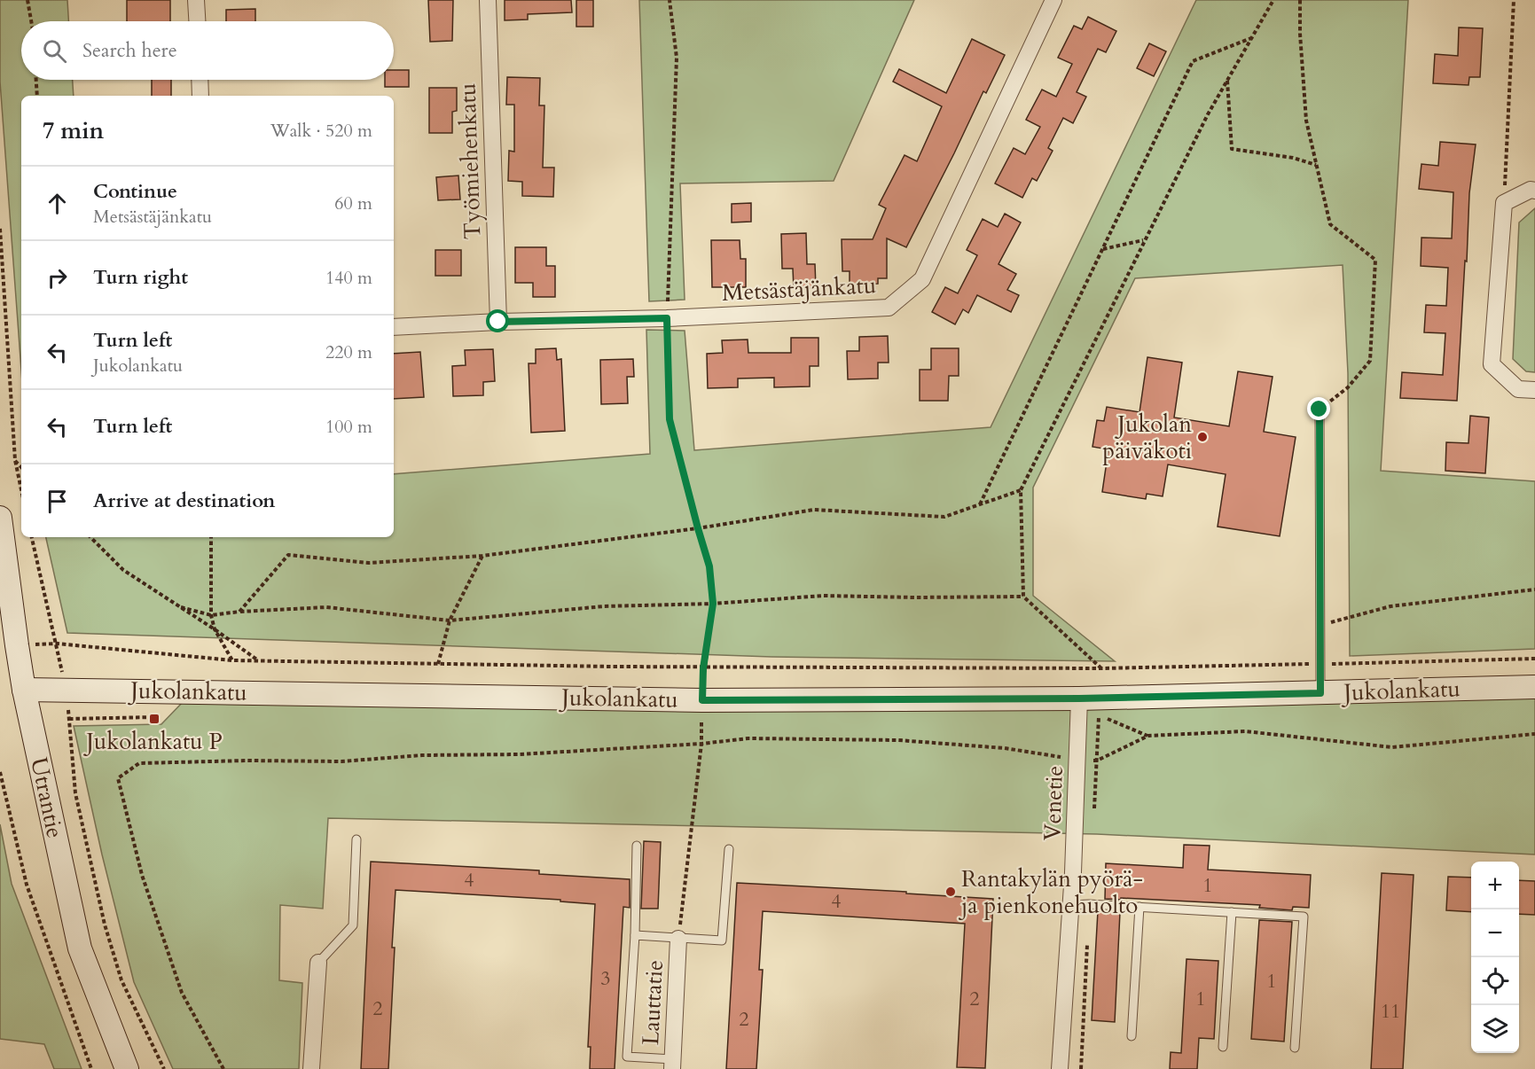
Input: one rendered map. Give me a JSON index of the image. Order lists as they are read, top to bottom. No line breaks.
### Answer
{"streets":{"main road":["Jukolankatu","Utrantie"],"street":["Työmiehenkatu","Metsästäjänkatu","Venetie","Lauttatie"]},"crossings":[["Työmiehenkatu","Metsästäjänkatu"],["Jukolankatu","Utrantie"],["Jukolankatu","Venetie"]],"places":{"other":["Jukolan päiväkoti","Rantakylän pyörä- ja pienkonehuolto"],"transit":["Jukolankatu P"]},"house_numbers":["4","1","4","3","1","2","1","2","11","2"],"page":{"search":"Search here","heading":["7 min","Walk · 520 m"],"list":[["Continue","Metsästäjänkatu","60 m"],["Turn right","140 m"],["Turn left","Jukolankatu","220 m"],["Turn left","100 m"],"Arrive at destination"],"map_buttons":["+","−"]}}
